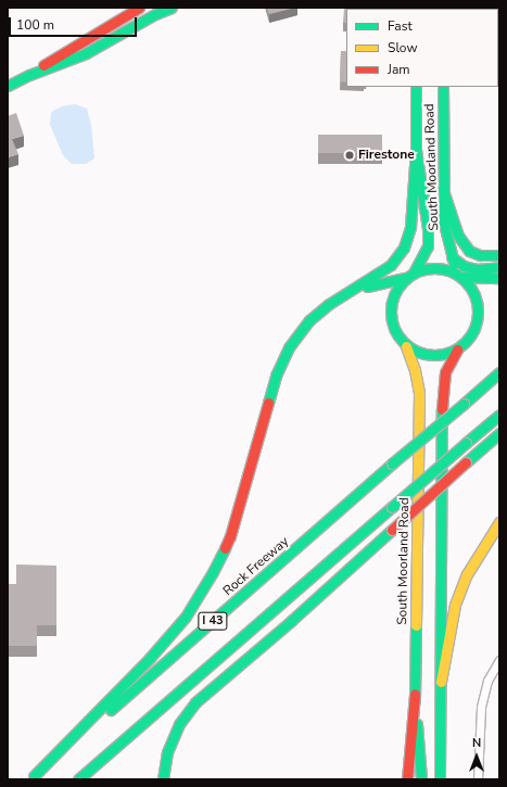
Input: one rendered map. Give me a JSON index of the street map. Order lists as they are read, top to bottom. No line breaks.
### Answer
{"streets":{"main road":["South Moorland Road","Rock Freeway","I 43"]},"places":["Firestone"],"legend":["Fast","Slow","Jam"],"scale_bar":"100 m","north":"top"}
